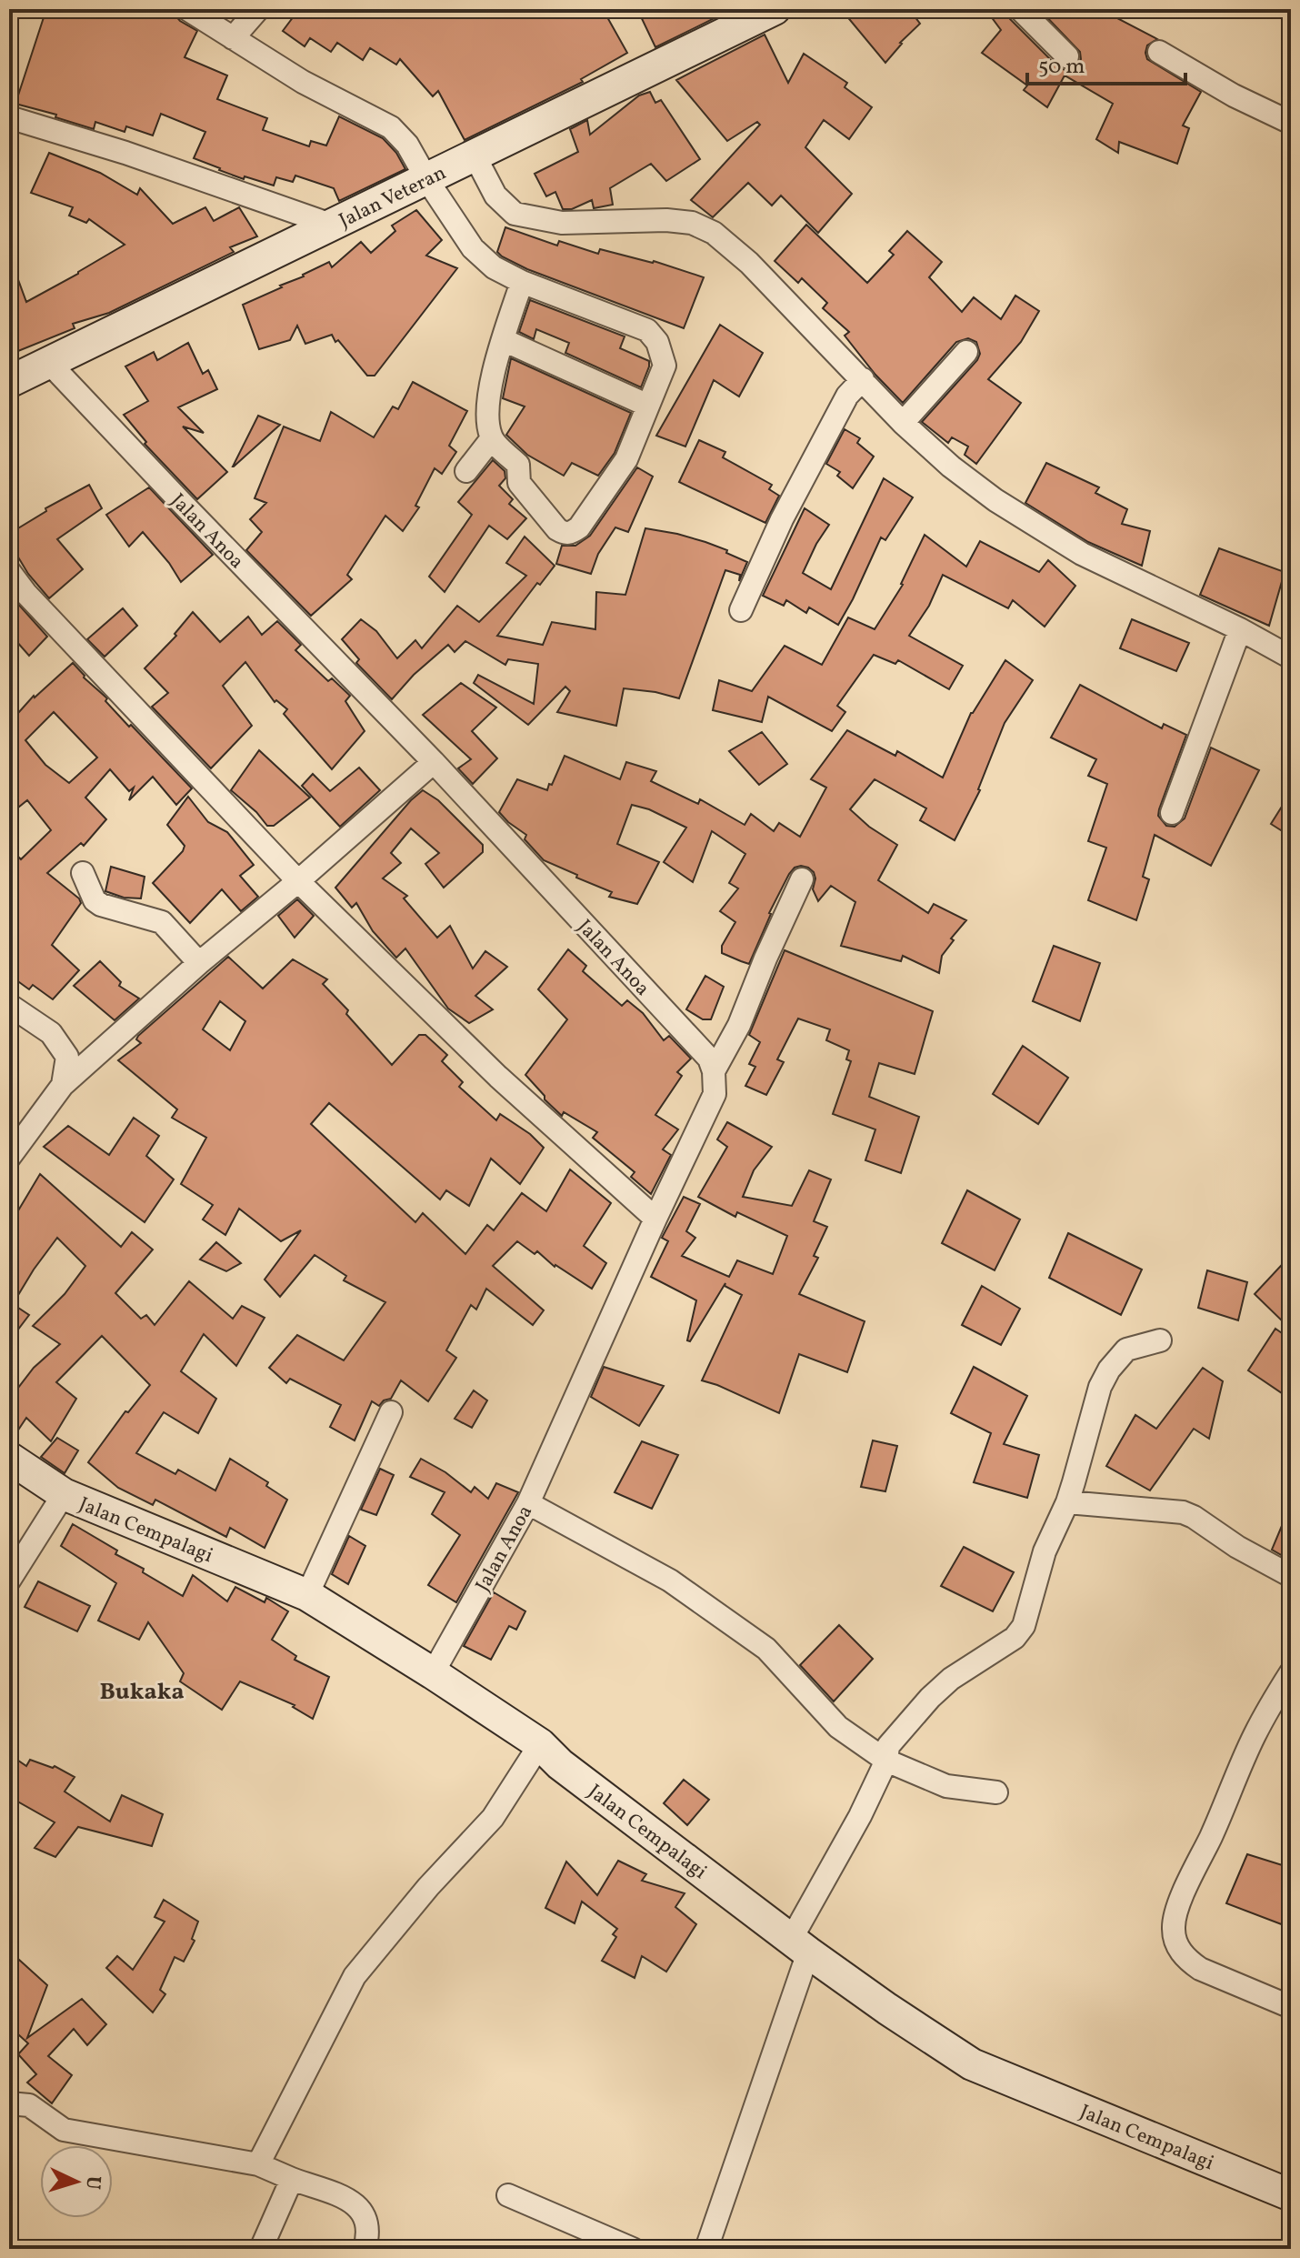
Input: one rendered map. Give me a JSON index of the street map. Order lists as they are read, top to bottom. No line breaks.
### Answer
{"streets":{"street":["Jalan Veteran","Jalan Anoa","Jalan Cempalagi"]},"crossings":[["Jalan Veteran","Jalan Anoa"],["Jalan Anoa","Jalan Cempalagi"]],"districts":["Bukaka"],"scale_bar":"50 m","north":"right"}
